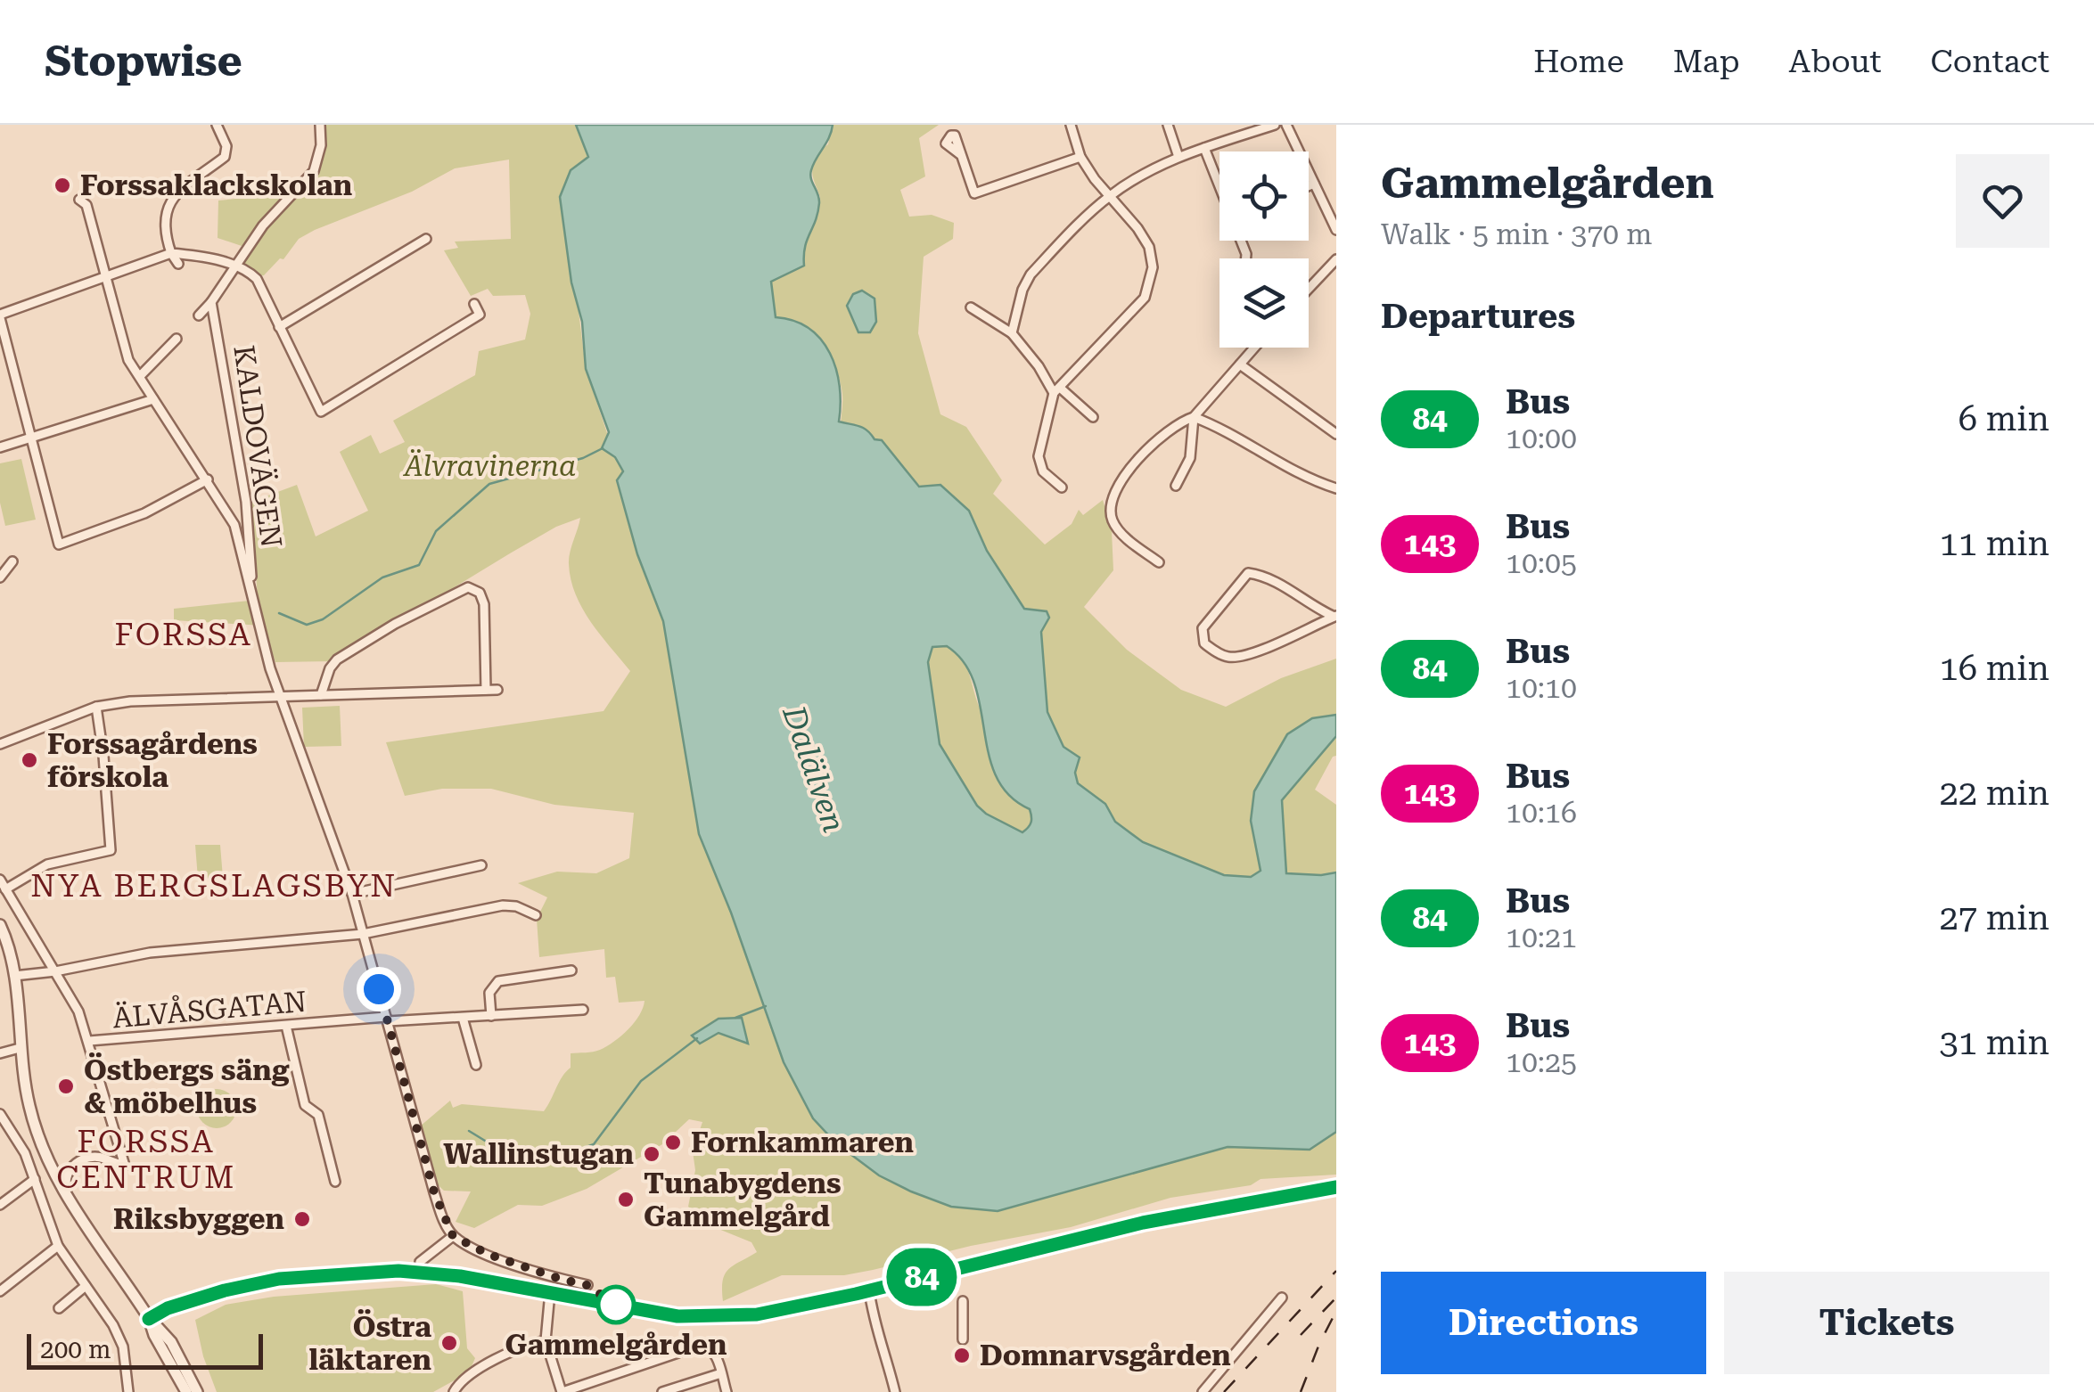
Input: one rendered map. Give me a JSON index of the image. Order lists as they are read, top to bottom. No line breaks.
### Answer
{"streets":{"street":["KALDOVÄGEN","ÄLVÅSGATAN"]},"districts":["FORSSA","NYA BERGSLAGSBYN","FORSSA CENTRUM"],"water":["Dalälven"],"parks":["Älvravinerna"],"places":["Forssaklackskolan","Forssagårdens förskola","Östbergs säng & möbelhus","Fornkammaren","Wallinstugan","Tunabygdens Gammelgård","Riksbyggen","Gammelgården","Östra läktaren","Domnarvsgården"],"lines":["bus line 84"],"scale_bar":"200 m","page":{"header":"Stopwise","nav":["Home","Map","About","Contact"],"on_map":"84","heading":[["Gammelgården","Walk · 5 min · 370 m"],"Departures"],"list":[{"mark":"84","name":"Bus","note":"10:00","value":"6 min"},{"mark":"143","name":"Bus","note":"10:05","value":"11 min"},{"mark":"84","name":"Bus","note":"10:10","value":"16 min"},{"mark":"143","name":"Bus","note":"10:16","value":"22 min"},{"mark":"84","name":"Bus","note":"10:21","value":"27 min"},{"mark":"143","name":"Bus","note":"10:25","value":"31 min"}],"buttons":["Directions","Tickets"],"scale":"200 m"}}
